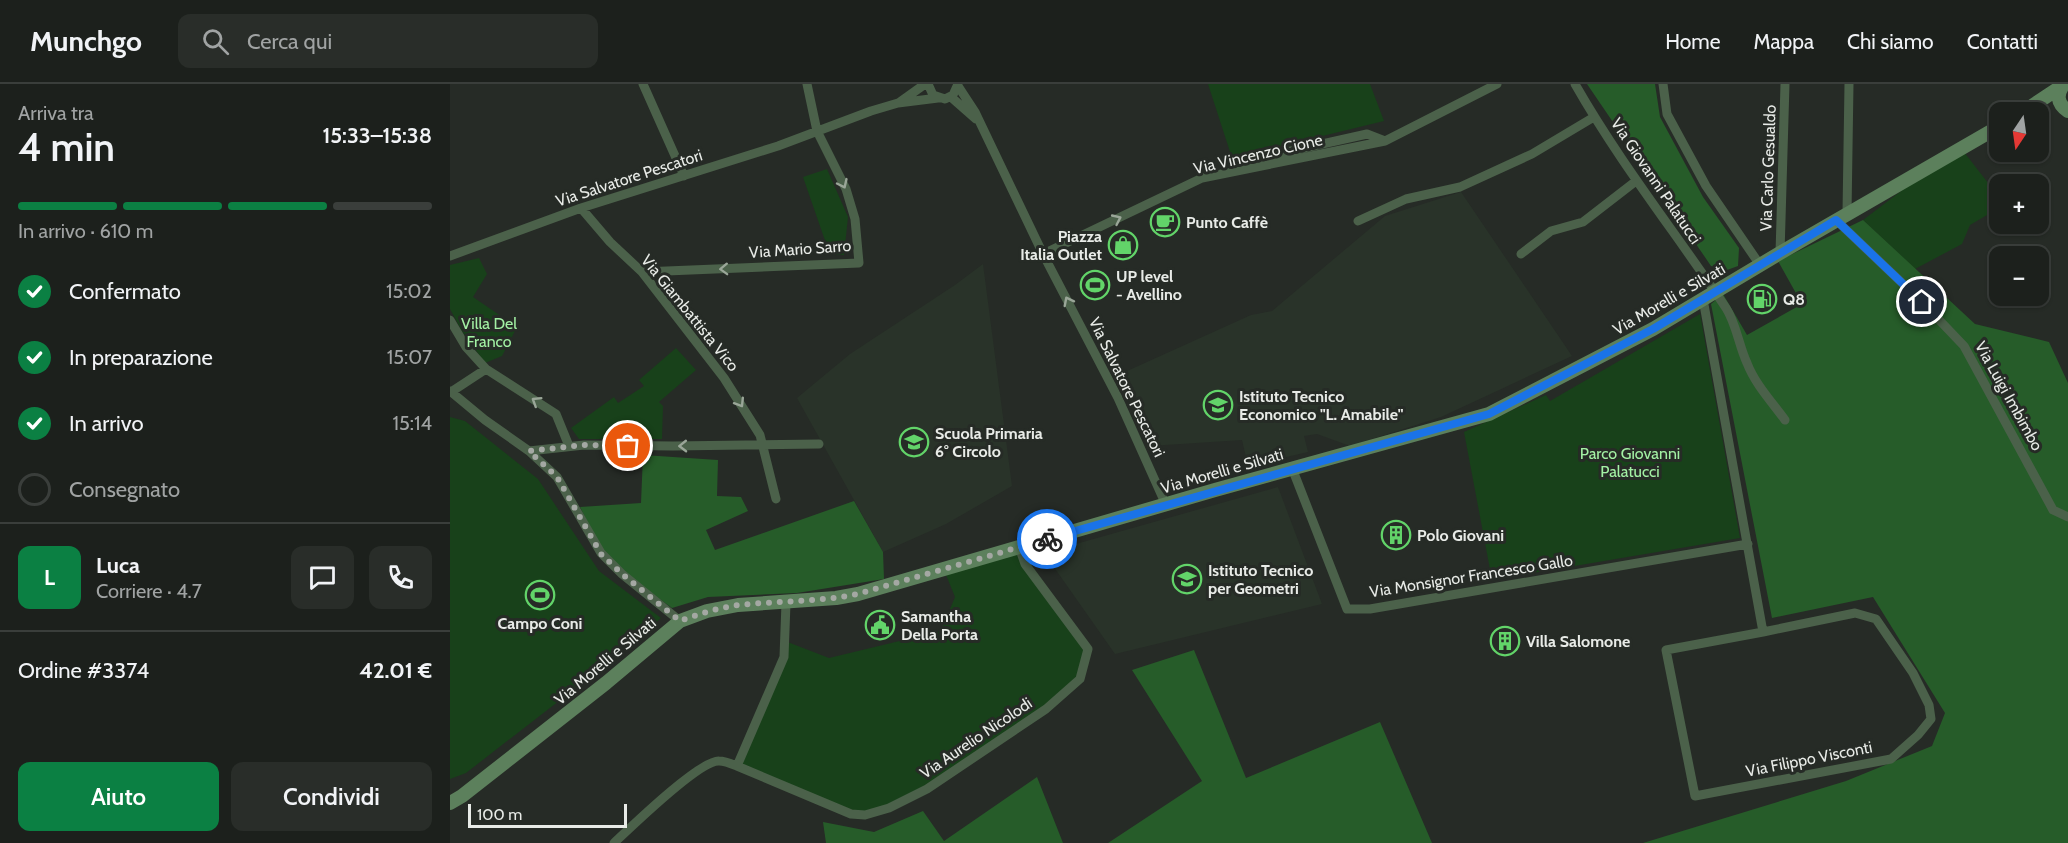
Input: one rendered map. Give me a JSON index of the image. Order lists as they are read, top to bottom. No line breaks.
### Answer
{"streets":{"main road":["Via Morelli e Silvati"],"street":["Via Vincenzo Cione","Via Carlo Gesualdo","Via Salvatore Pescatori","Via Giovanni Palatucci","Via Mario Sarro","Via Giambattista Vico","Via Luigi Imbimbo","Via Monsignor Francesco Gallo","Via Aurelio Nicolodi","Via Filippo Visconti"]},"crossings":[["Via Vincenzo Cione","Via Salvatore Pescatori"],["Via Carlo Gesualdo","Via Morelli e Silvati"],["Via Salvatore Pescatori","Via Mario Sarro"],["Via Salvatore Pescatori","Via Morelli e Silvati"],["Via Salvatore Pescatori","Via Giambattista Vico"],["Via Giovanni Palatucci","Via Morelli e Silvati"],["Via Mario Sarro","Via Giambattista Vico"],["Via Morelli e Silvati","Via Luigi Imbimbo"],["Via Morelli e Silvati","Via Monsignor Francesco Gallo"],["Via Morelli e Silvati","Via Aurelio Nicolodi"]],"one_way":["Via Giambattista Vico"],"parks":["Villa Del Franco","Parco Giovanni Palatucci"],"places":{"cafe":["Punto Caffè"],"shop":["Piazza Italia Outlet"],"sports":["UP level - Avellino","Campo Coni"],"fuel station":["Q8"],"school or university":["Istituto Tecnico Economico \"L. Amabile\"","Scuola Primaria 6° Circolo","Istituto Tecnico per Geometri"],"building":["Polo Giovani","Villa Salomone"],"public building":["Samantha Della Porta"]},"scale_bar":"100 m","north":"bottom","page":{"header":"Munchgo","search":"Cerca qui","nav":["Home","Mappa","Chi siamo","Contatti"],"heading":["4 min","Arriva tra","15:33–15:38"],"panel":["Luca","Corriere · 4.7","Ordine #3374","42.01 €"],"map_buttons":["+","−"],"bar":"In arrivo · 610 m","list":[["Confermato","15:02"],["In preparazione","15:07"],["In arrivo","15:14"],"Consegnato"],"round":"L","buttons":["Aiuto","Condividi"],"scale":"100 m"}}
